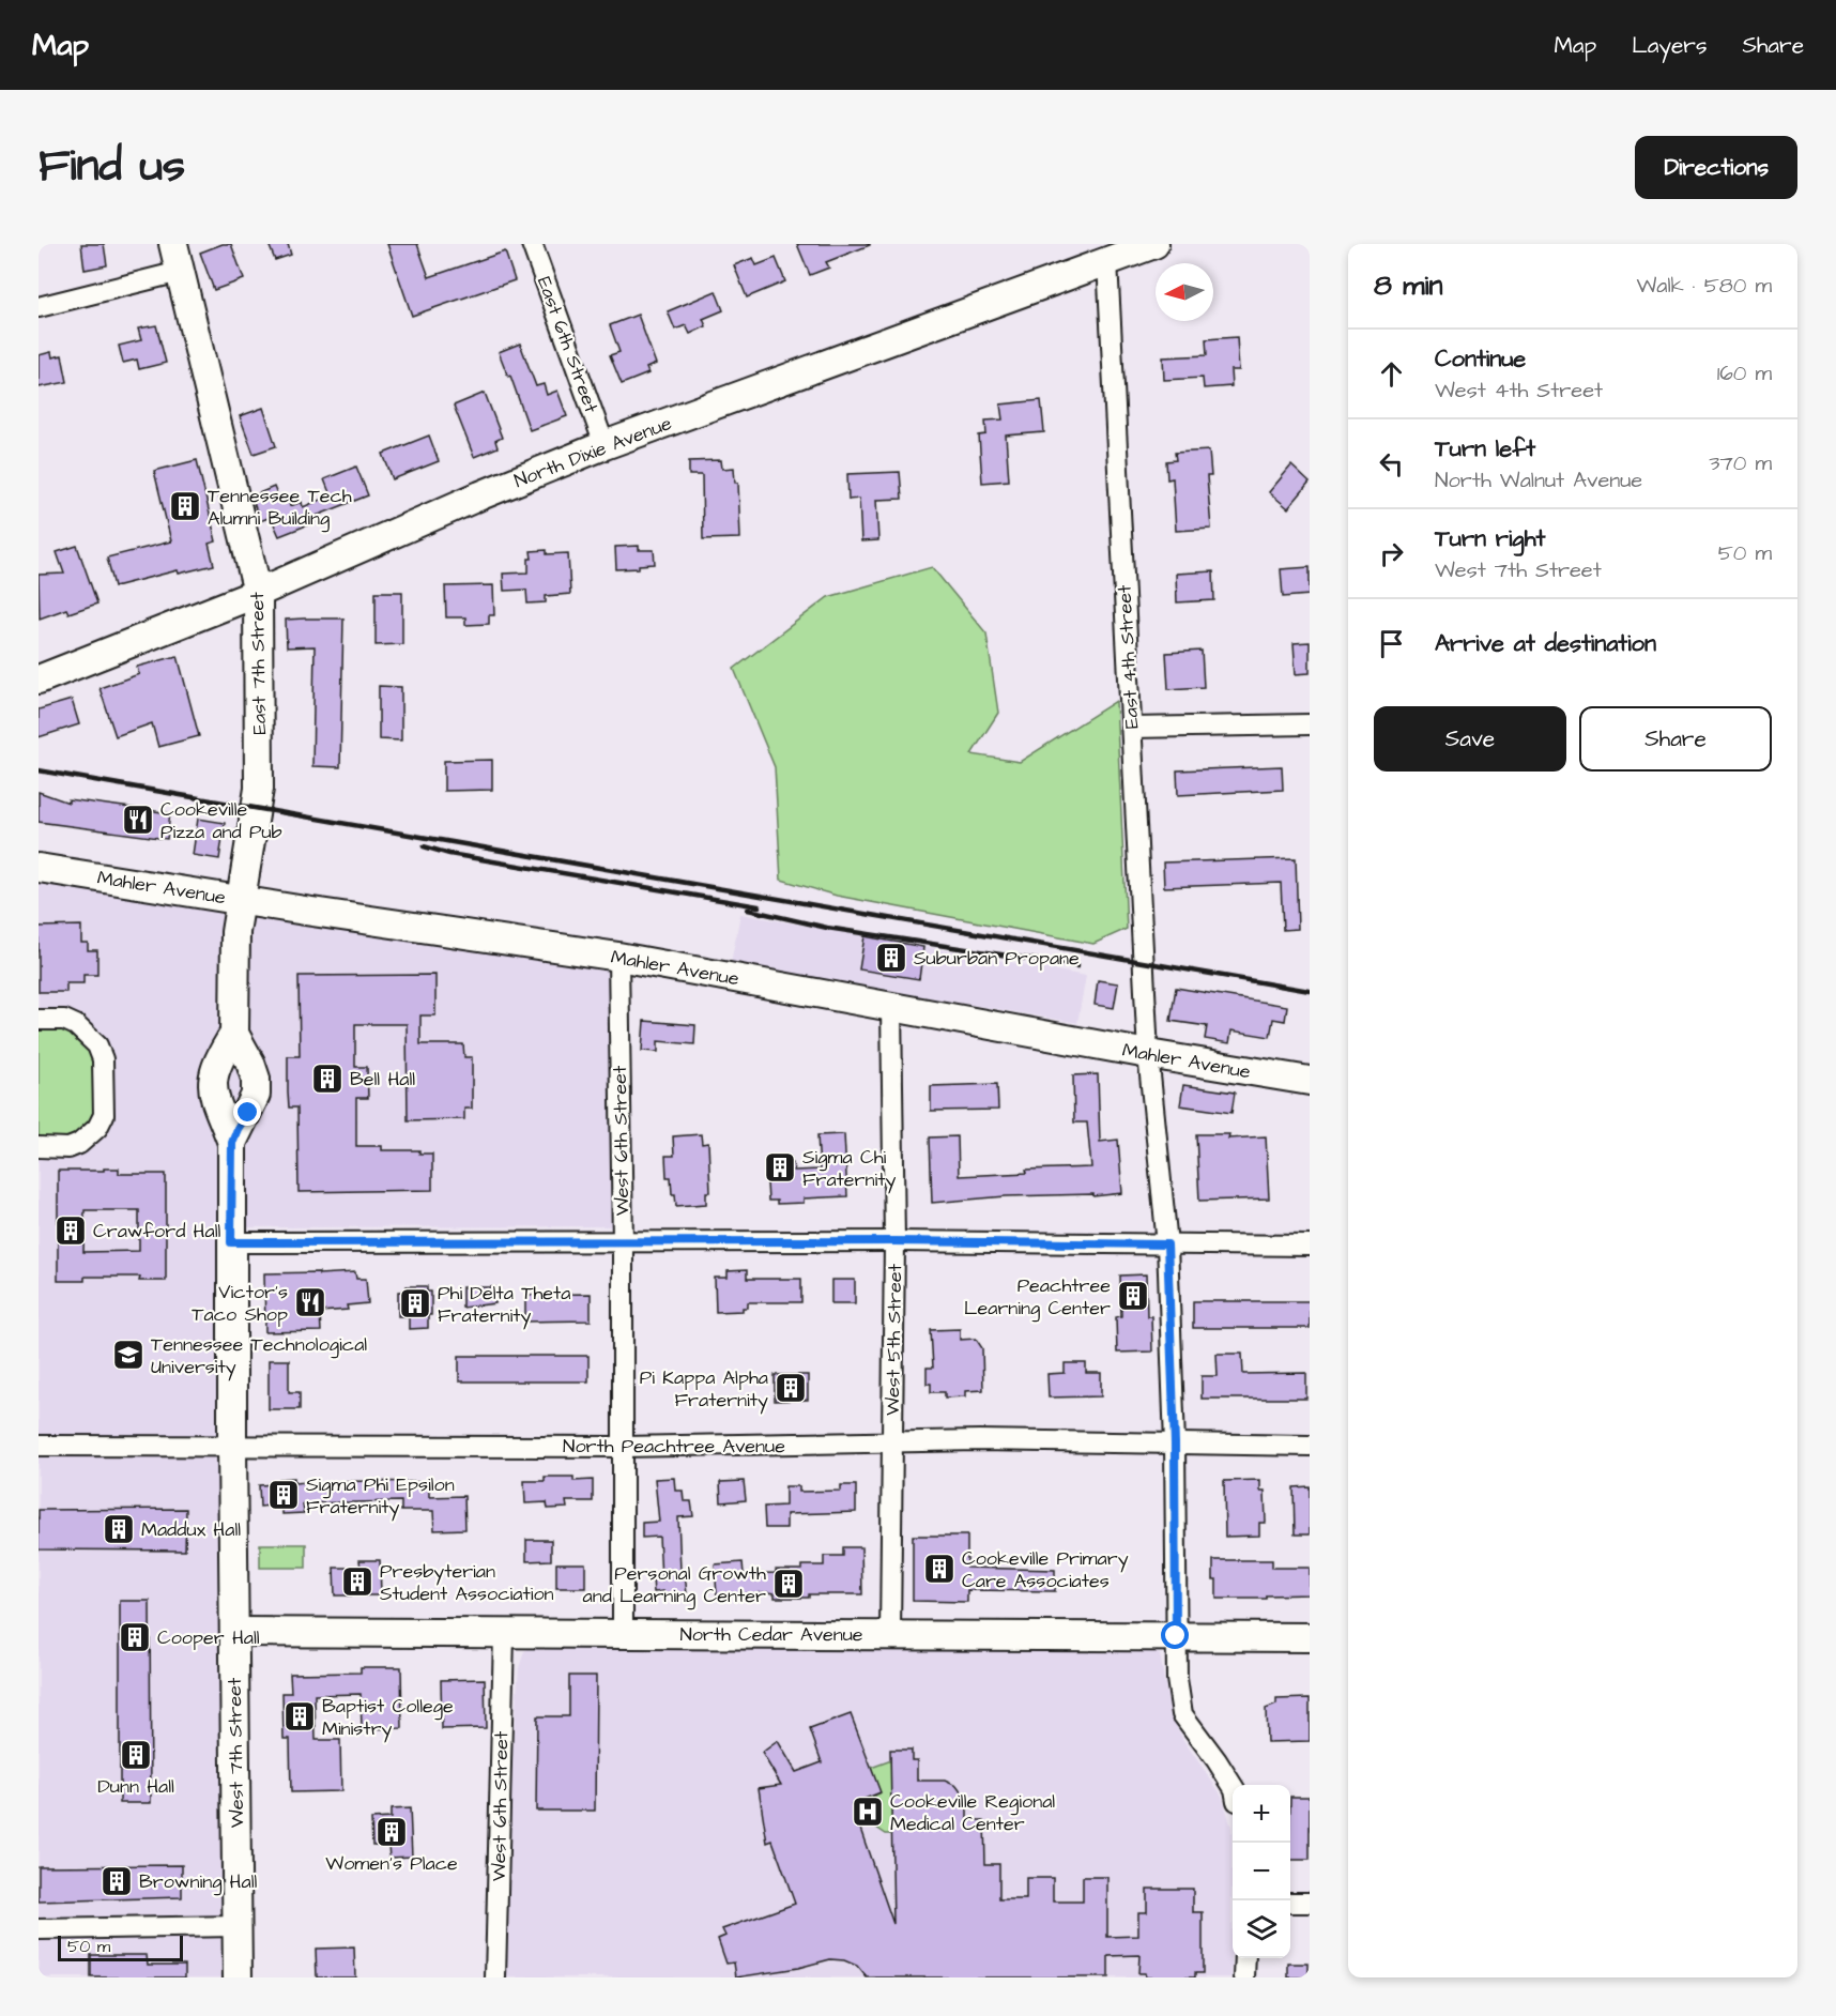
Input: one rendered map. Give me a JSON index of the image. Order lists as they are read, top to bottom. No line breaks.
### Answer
{"streets":{"street":["East 6th Street","North Dixie Avenue","East 4th Street","East 7th Street","Mahler Avenue","West 6th Street","West 5th Street","North Peachtree Avenue","North Cedar Avenue","West 7th Street"]},"crossings":[["East 6th Street","North Dixie Avenue"],["North Dixie Avenue","East 4th Street"],["North Dixie Avenue","East 7th Street"],["East 4th Street","Mahler Avenue"],["East 4th Street","North Peachtree Avenue"],["East 4th Street","North Cedar Avenue"],["East 7th Street","Mahler Avenue"],["East 7th Street","West 7th Street"],["Mahler Avenue","West 6th Street"],["Mahler Avenue","West 5th Street"],["Mahler Avenue","West 7th Street"],["West 6th Street","North Peachtree Avenue"],["West 6th Street","North Cedar Avenue"],["West 5th Street","North Peachtree Avenue"],["West 5th Street","North Cedar Avenue"],["North Peachtree Avenue","West 7th Street"],["North Cedar Avenue","West 7th Street"]],"places":{"building":["Tennessee Tech Alumni Building","Suburban Propane","Bell Hall","Sigma Chi Fraternity","Crawford Hall","Peachtree Learning Center","Phi Delta Theta Fraternity","Pi Kappa Alpha Fraternity","Sigma Phi Epsilon Fraternity","Maddux Hall","Cookeville Primary Care Associates","Presbyterian Student Association","Personal Growth and Learning Center","Cooper Hall","Baptist College Ministry","Dunn Hall","Women's Place","Browning Hall"],"restaurant":["Cookeville Pizza and Pub","Victor's Taco Shop"],"school or university":["Tennessee Technological University"],"hospital":["Cookeville Regional Medical Center"]},"scale_bar":"50 m","north":"left","page":{"header":"Map","nav":["Map","Layers","Share"],"title":"Find us","buttons":["Directions",["Save","Share"]],"heading":["8 min","Walk · 580 m"],"list":[["Continue","West 4th Street","160 m"],["Turn left","North Walnut Avenue","370 m"],["Turn right","West 7th Street","50 m"],"Arrive at destination"],"map_buttons":["+","−"],"scale":"50 m"}}
